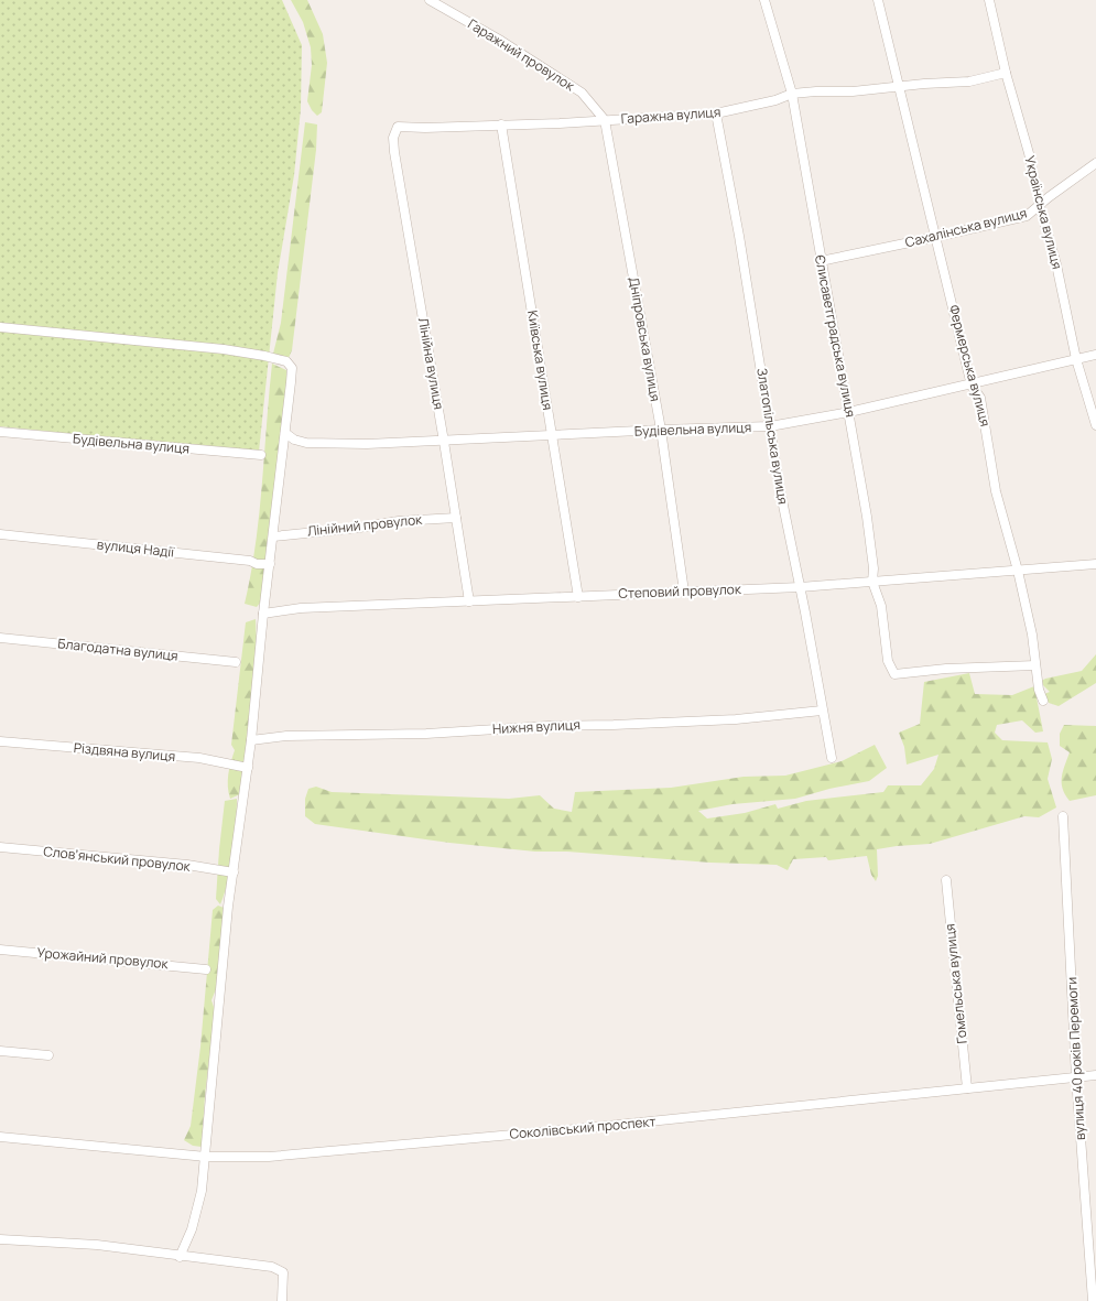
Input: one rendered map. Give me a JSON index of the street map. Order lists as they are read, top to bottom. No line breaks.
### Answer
{"streets":{"street":["Гаражний провулок","Гаражна вулиця","Українська вулиця","Сахалінська вулиця","Єлисаветградська вулиця","Дніпровська вулиця","Київська вулиця","Лінійна вулиця","Фермерська вулиця","Будівельна вулиця","Златопільська вулиця","Лінійний провулок","вулиця Надії","Степовий провулок","Благодатна вулиця","Нижня вулиця","Різдвяна вулиця","Словʼянський провулок","Урожайний провулок","Гомельська вулиця","вулиця 40 років Перемоги","Соколівський проспект"]},"crossings":[["Гаражний провулок","Гаражна вулиця"],["Гаражний провулок","Дніпровська вулиця"],["Гаражна вулиця","Українська вулиця"],["Гаражна вулиця","Єлисаветградська вулиця"],["Гаражна вулиця","Дніпровська вулиця"],["Гаражна вулиця","Київська вулиця"],["Гаражна вулиця","Лінійна вулиця"],["Гаражна вулиця","Фермерська вулиця"],["Гаражна вулиця","Златопільська вулиця"],["Українська вулиця","Сахалінська вулиця"],["Українська вулиця","Будівельна вулиця"],["Сахалінська вулиця","Єлисаветградська вулиця"],["Сахалінська вулиця","Фермерська вулиця"],["Єлисаветградська вулиця","Фермерська вулиця"],["Єлисаветградська вулиця","Будівельна вулиця"],["Єлисаветградська вулиця","Степовий провулок"],["Дніпровська вулиця","Будівельна вулиця"],["Дніпровська вулиця","Степовий провулок"],["Київська вулиця","Будівельна вулиця"],["Київська вулиця","Степовий провулок"],["Лінійна вулиця","Будівельна вулиця"],["Лінійна вулиця","Лінійний провулок"],["Лінійна вулиця","Степовий провулок"],["Фермерська вулиця","Будівельна вулиця"],["Фермерська вулиця","Степовий провулок"],["Будівельна вулиця","Златопільська вулиця"],["Златопільська вулиця","Степовий провулок"],["Златопільська вулиця","Нижня вулиця"],["Гомельська вулиця","Соколівський проспект"],["вулиця 40 років Перемоги","Соколівський проспект"]]}
